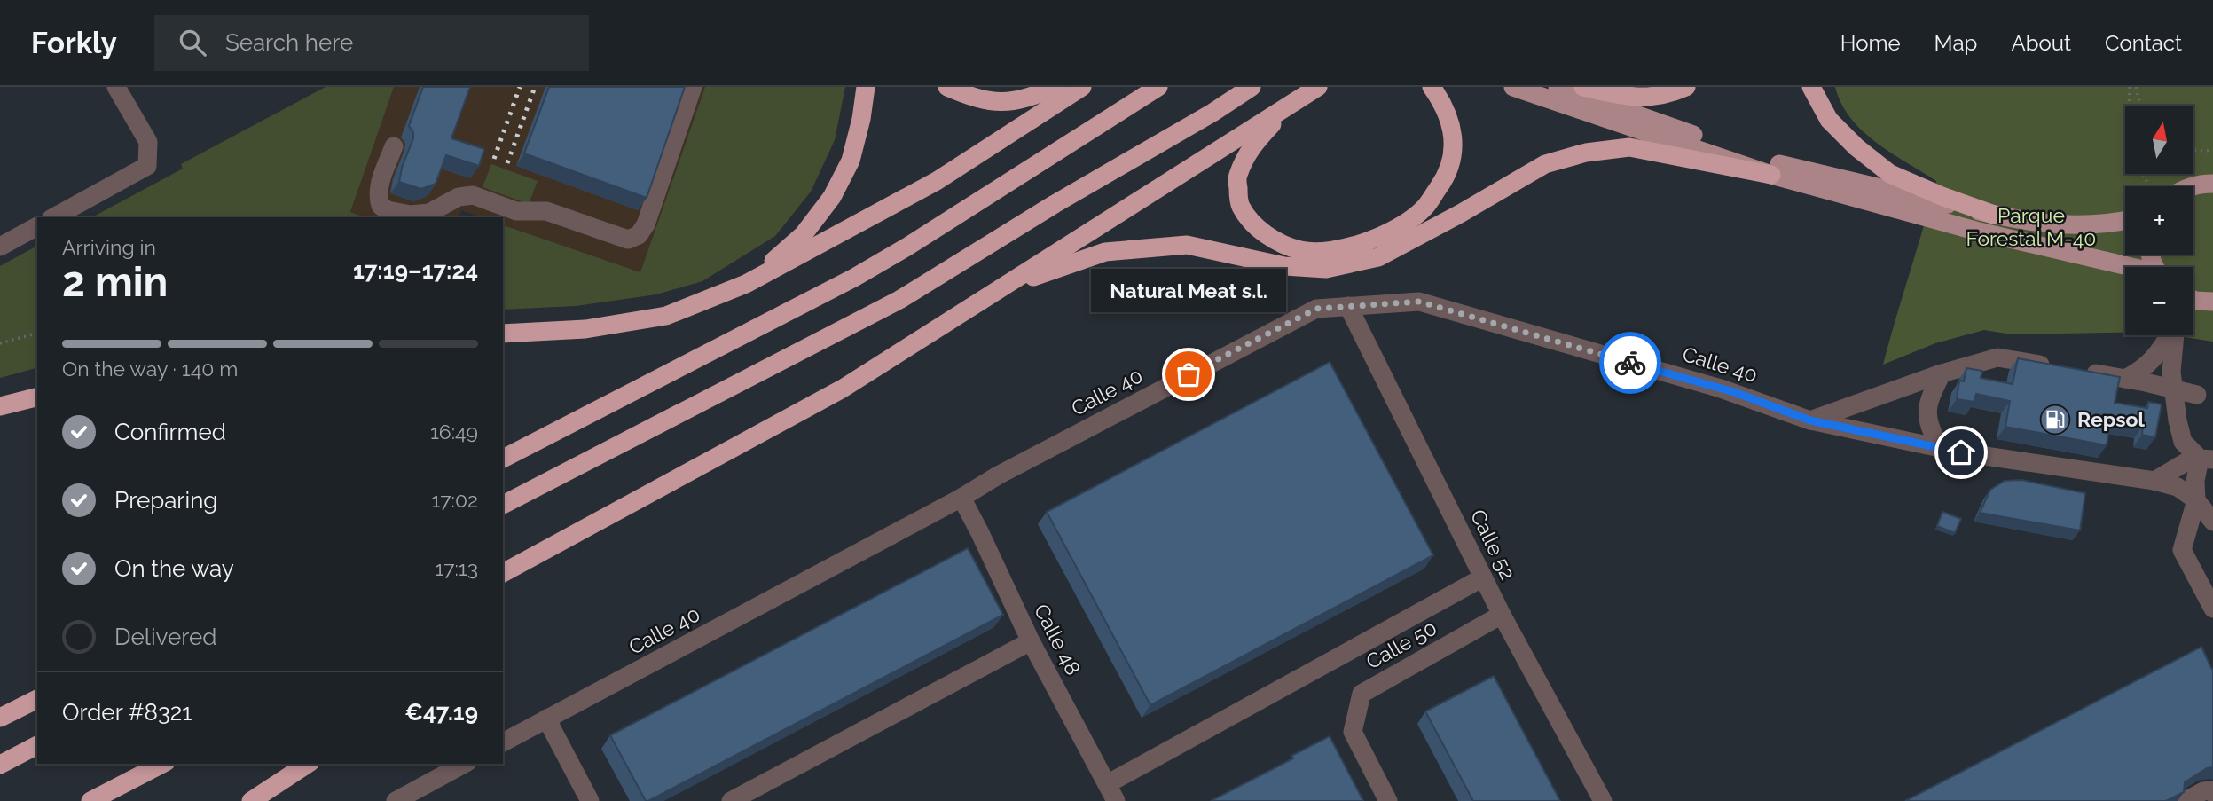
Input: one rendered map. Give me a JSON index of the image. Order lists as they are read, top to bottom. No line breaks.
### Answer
{"streets":{"street":["Calle 40","Calle 52","Calle 48","Calle 50"]},"crossings":[["Calle 40","Calle 52"],["Calle 40","Calle 48"],["Calle 52","Calle 50"]],"parks":["Parque Forestal M-40"],"places":{"other":["Natural Meat s.l."],"fuel station":["Repsol"]},"north":"top","page":{"header":"Forkly","search":"Search here","nav":["Home","Map","About","Contact"],"map_buttons":["+","−"],"heading":["2 min","Arriving in","17:19–17:24"],"panel":["Order #8321","€47.19"],"bubble":"Natural Meat s.l.","bar":"On the way · 140 m","list":[["Confirmed","16:49"],["Preparing","17:02"],["On the way","17:13"],"Delivered"]}}
